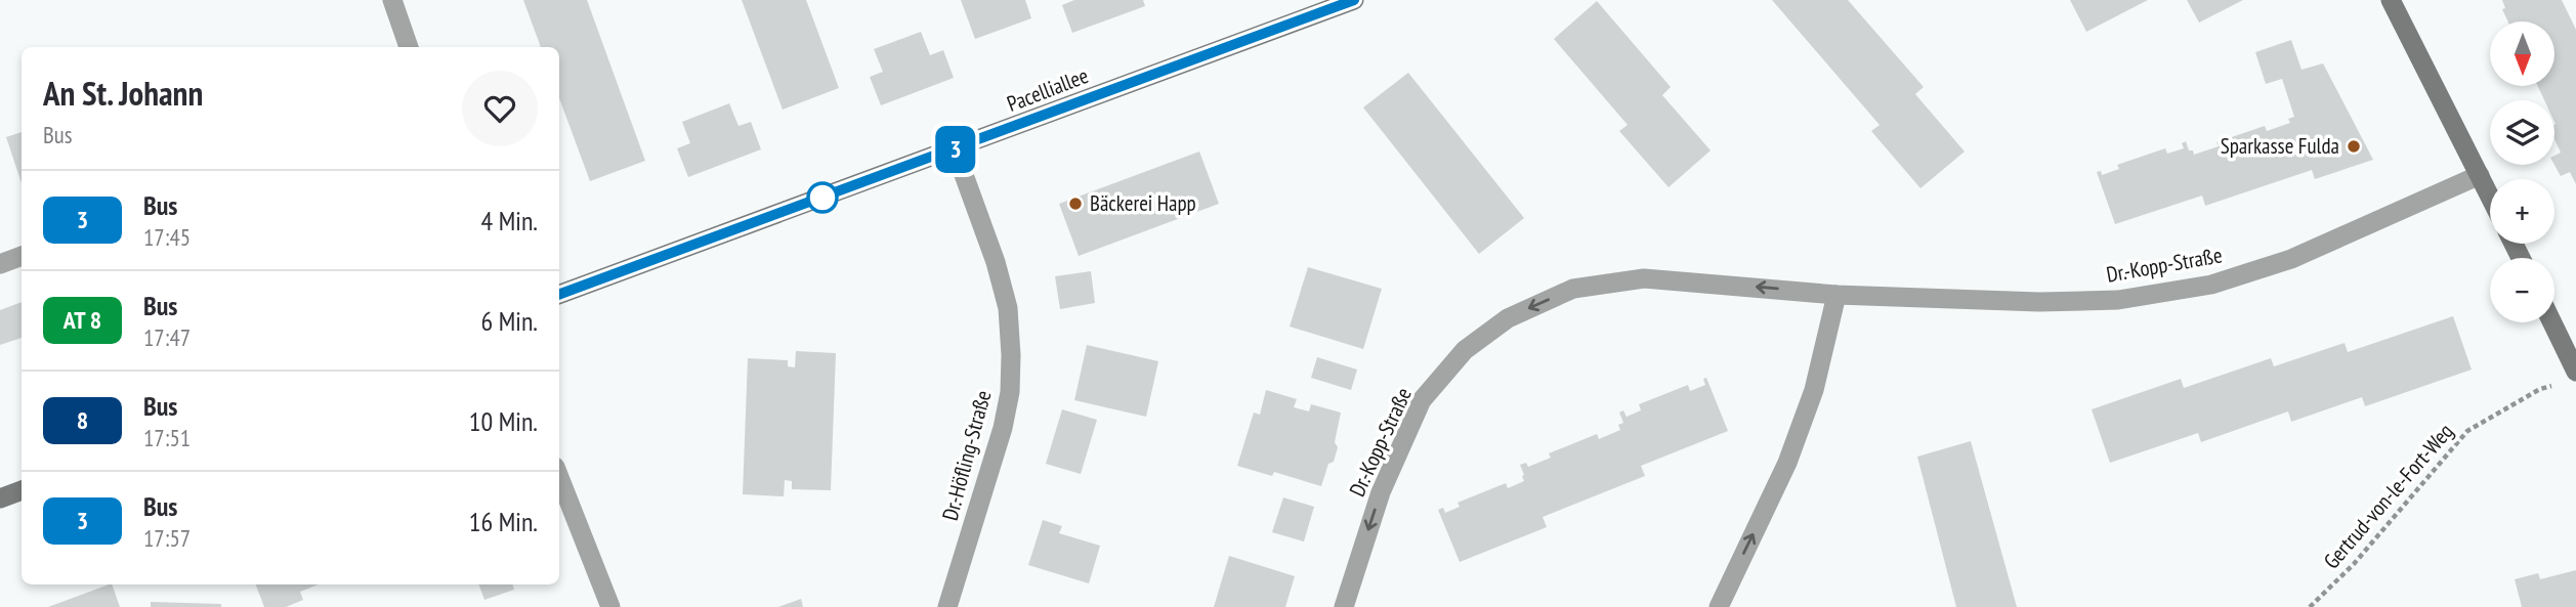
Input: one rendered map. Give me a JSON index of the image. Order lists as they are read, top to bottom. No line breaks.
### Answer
{"streets":{"main road":["Pacelliallee"],"street":["Dr.-Kopp-Straße","Dr.-Höfling-Straße"],"path":["Gertrud-von-le-Fort-Weg"]},"crossings":[["Pacelliallee","Dr.-Höfling-Straße"]],"one_way":["Dr.-Kopp-Straße"],"places":["Sparkasse Fulda","Bäckerei Happ"],"lines":["bus line 3"],"north":"bottom","page":{"on_map":"3","map_buttons":["+","−"],"heading":["An St. Johann","Bus"],"list":[{"mark":"3","name":"Bus","note":"17:45","value":"4 Min."},{"mark":"AT 8","name":"Bus","note":"17:47","value":"6 Min."},{"mark":"8","name":"Bus","note":"17:51","value":"10 Min."},{"mark":"3","name":"Bus","note":"17:57","value":"16 Min."}]}}
